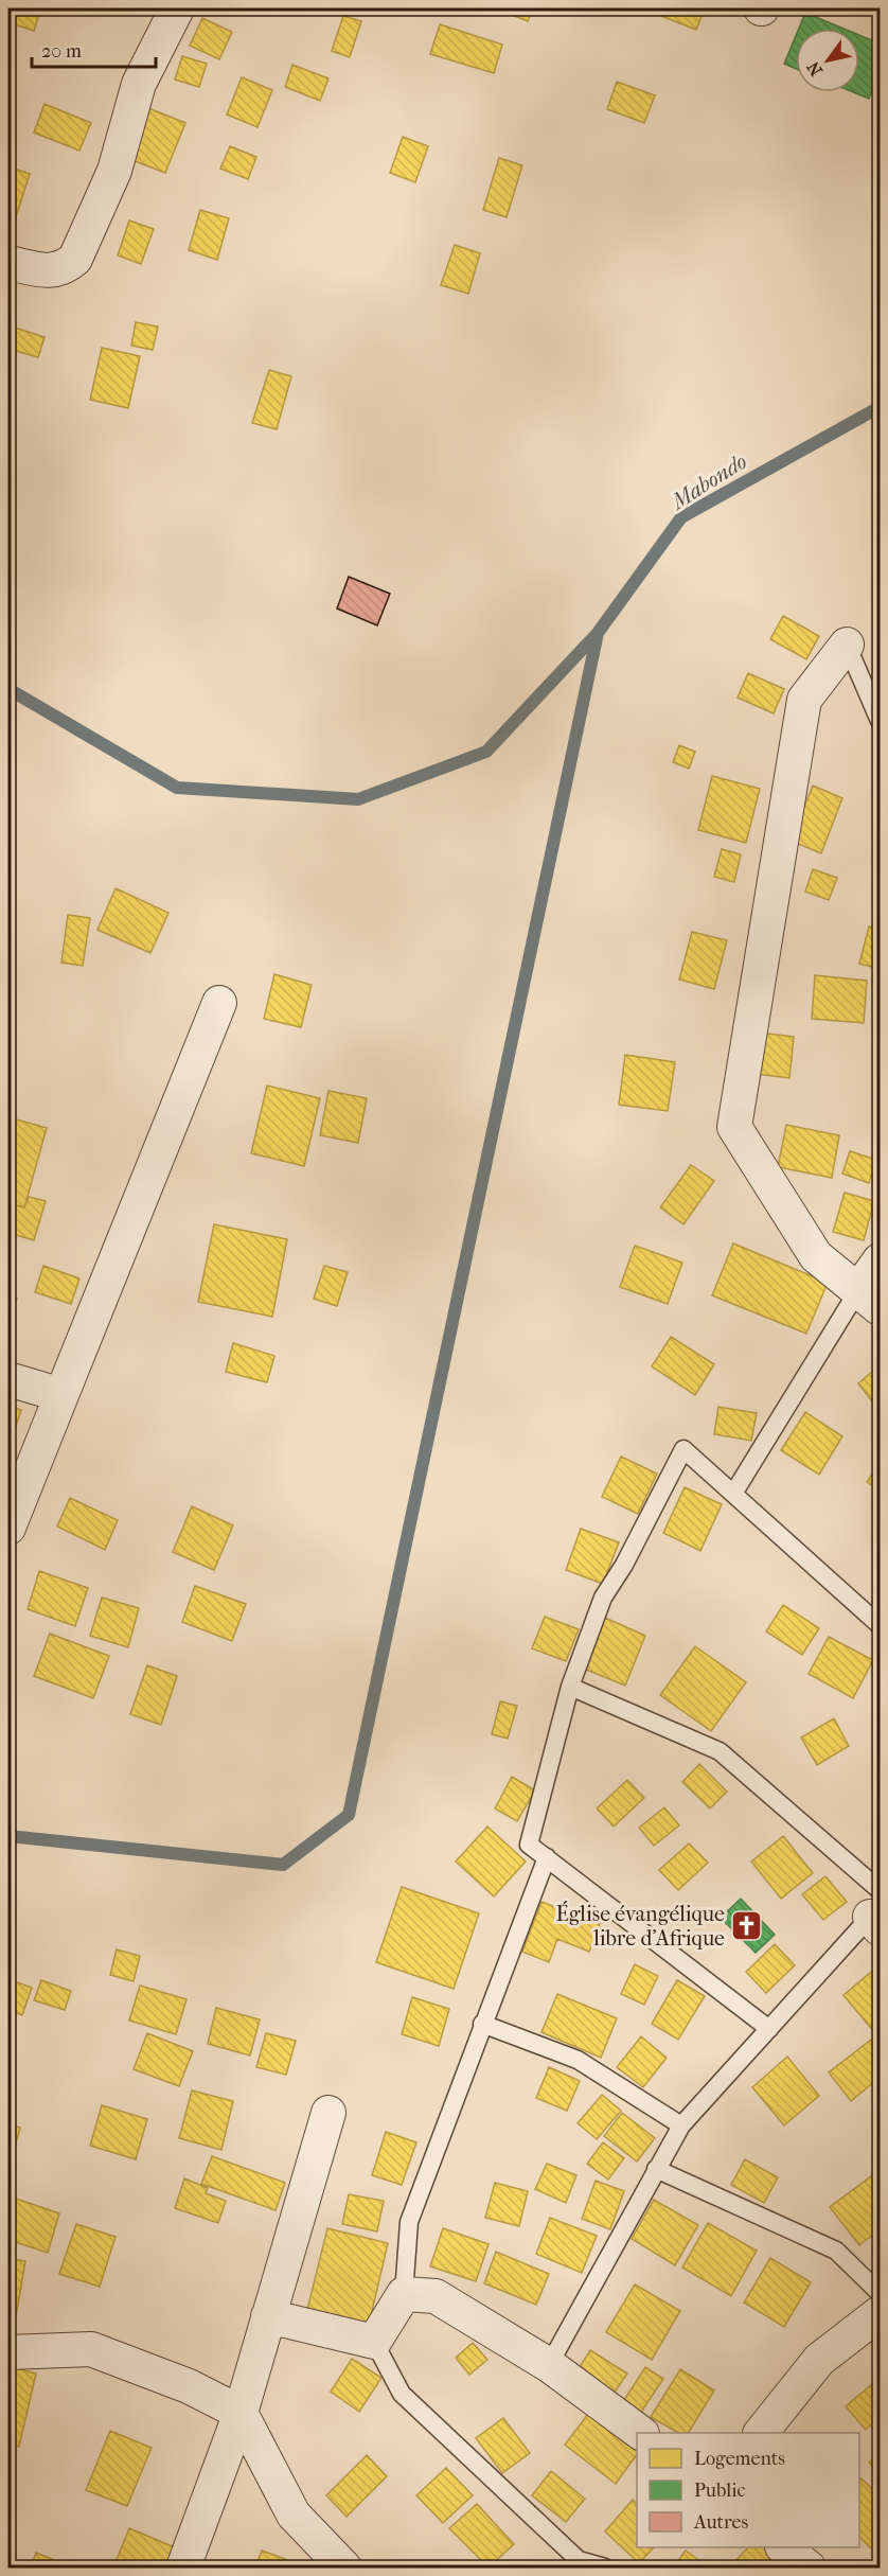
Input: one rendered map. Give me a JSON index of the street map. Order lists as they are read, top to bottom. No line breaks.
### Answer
{"water":["Mabondo"],"places":{"church":["Église évangélique libre d'Afrique"]},"legend":["Logements","Public","Autres"],"scale_bar":"20 m","north":"bottom left"}
